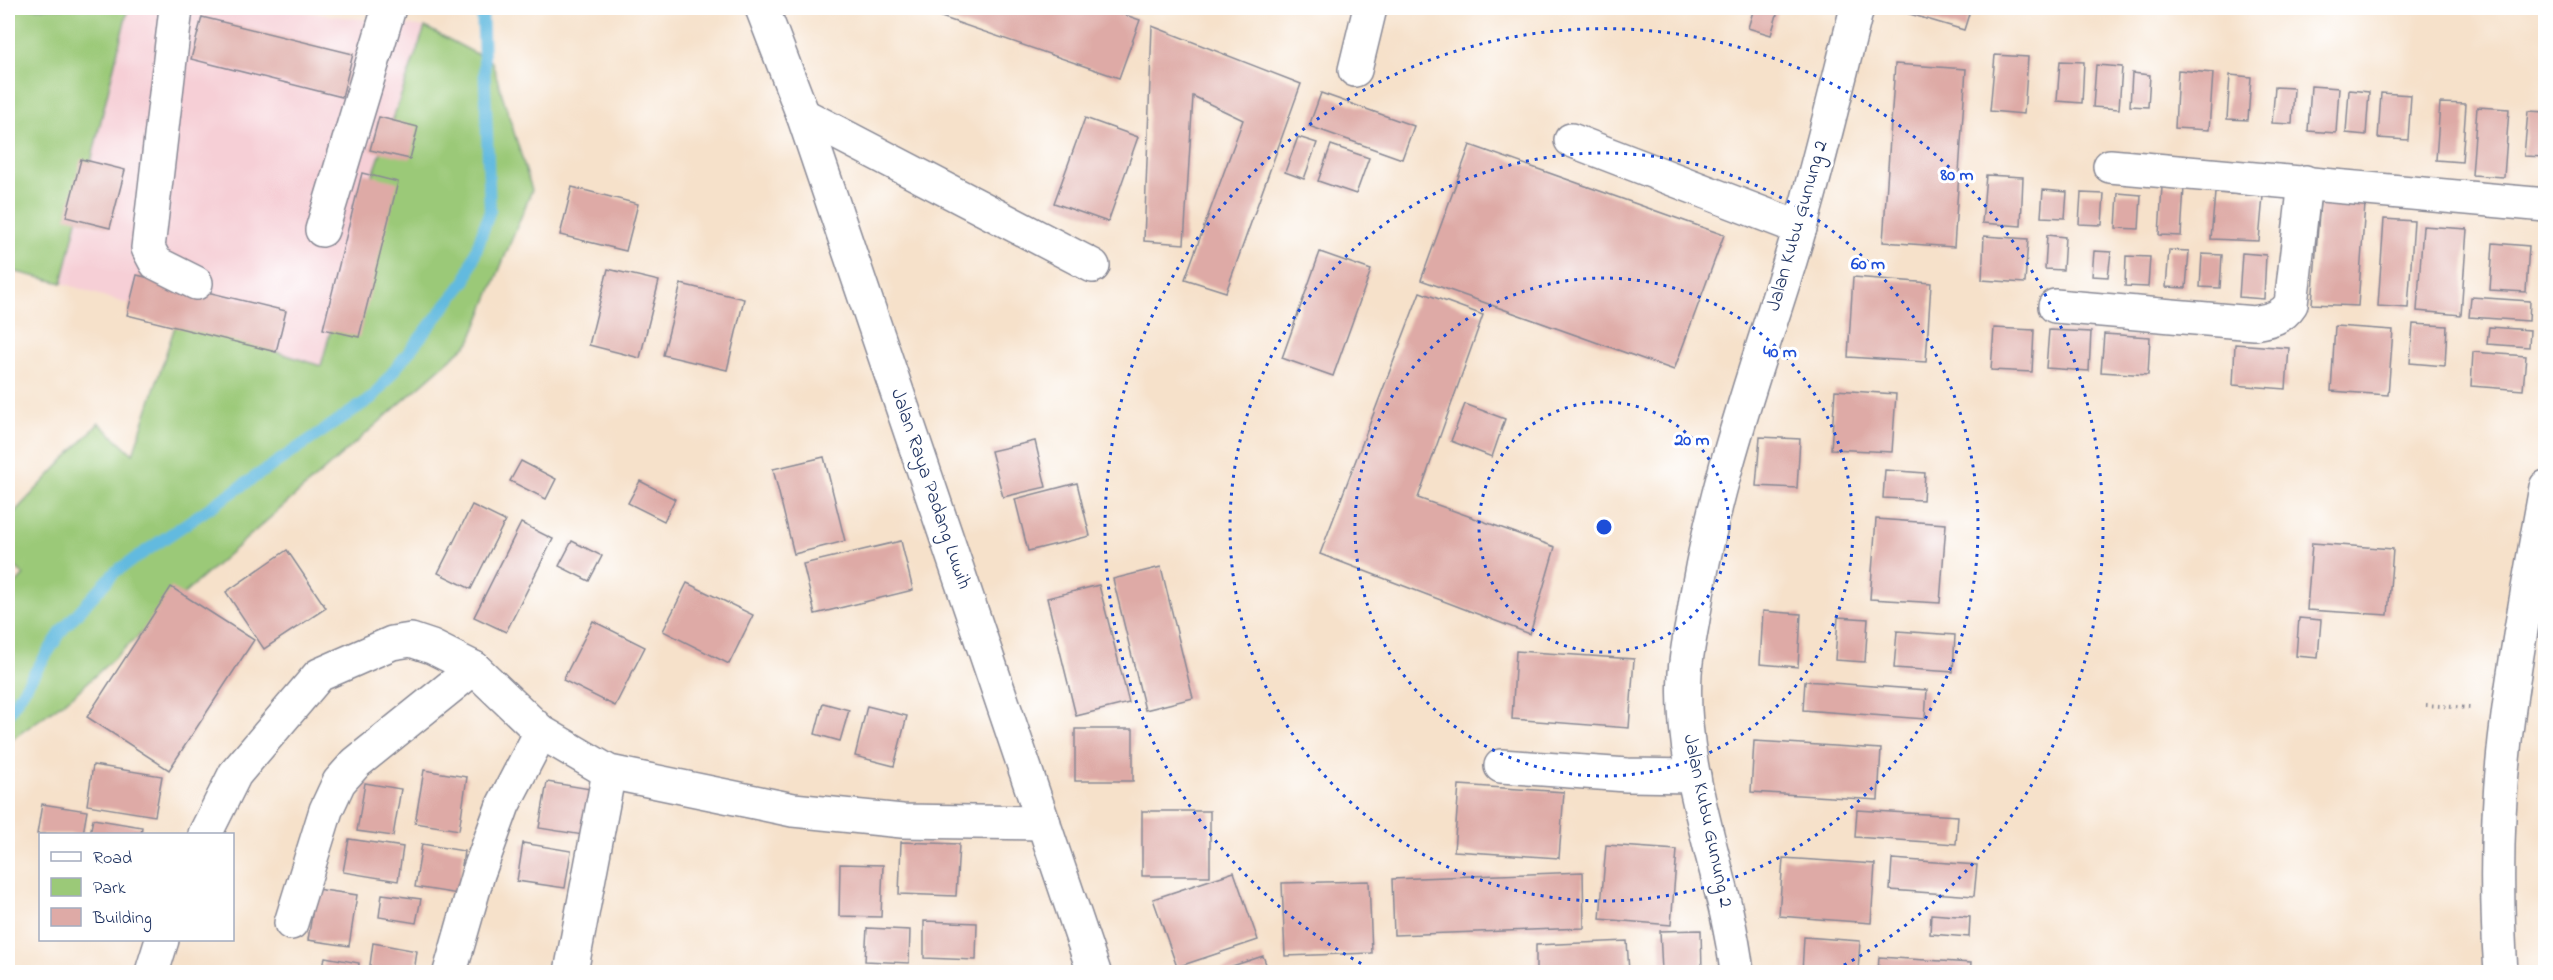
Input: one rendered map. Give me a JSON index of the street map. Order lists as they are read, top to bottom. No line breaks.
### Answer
{"streets":{"street":["Jalan Kubu Gunung 2","Jalan Raya Padang Luwih"]},"legend":["Road","Park","Building"],"rings":["80 m","60 m","40 m","20 m"]}
